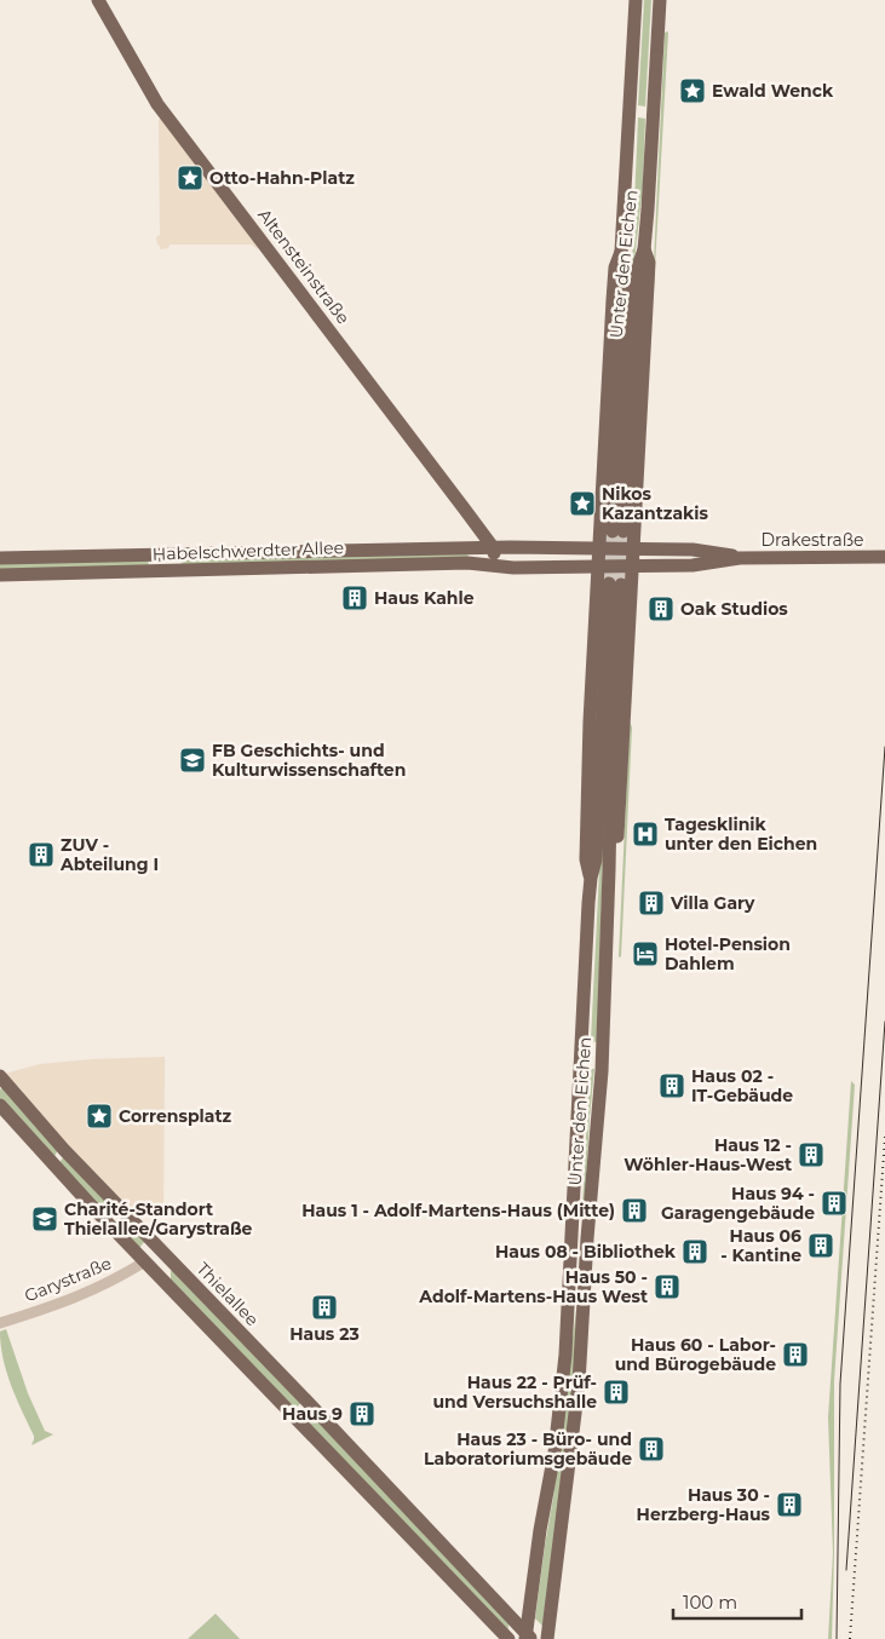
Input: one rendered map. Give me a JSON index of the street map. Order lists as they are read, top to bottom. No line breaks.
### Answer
{"streets":{"main road":["Unter den Eichen","Altensteinstraße","Drakestraße","Habelschwerdter Allee","Thielallee"],"street":["Garystraße"]},"crossings":[["Unter den Eichen","Thielallee"],["Altensteinstraße","Habelschwerdter Allee"],["Drakestraße","Habelschwerdter Allee"]],"places":{"place":["Ewald Wenck","Otto-Hahn-Platz","Nikos Kazantzakis","Corrensplatz"],"building":["Haus Kahle","Oak Studios","ZUV - Abteilung I","Villa Gary","Haus 02 - IT-Gebäude","Haus 12 - Wöhler-Haus-West","Haus 94 - Garagengebäude","Haus 1 - Adolf-Martens-Haus (Mitte)","Haus 06 - Kantine","Haus 08 - Bibliothek","Haus 50 - Adolf-Martens-Haus West","Haus 23","Haus 60 - Labor- und Bürogebäude","Haus 22 - Prüf- und Versuchshalle","Haus 9","Haus 23 - Büro- und Laboratoriumsgebäude","Haus 30 - Herzberg-Haus"],"school or university":["FB Geschichts- und Kulturwissenschaften","Charité-Standort Thielallee/Garystraße"],"hospital":["Tagesklinik unter den Eichen"],"hotel":["Hotel-Pension Dahlem"]},"scale_bar":"100 m"}
